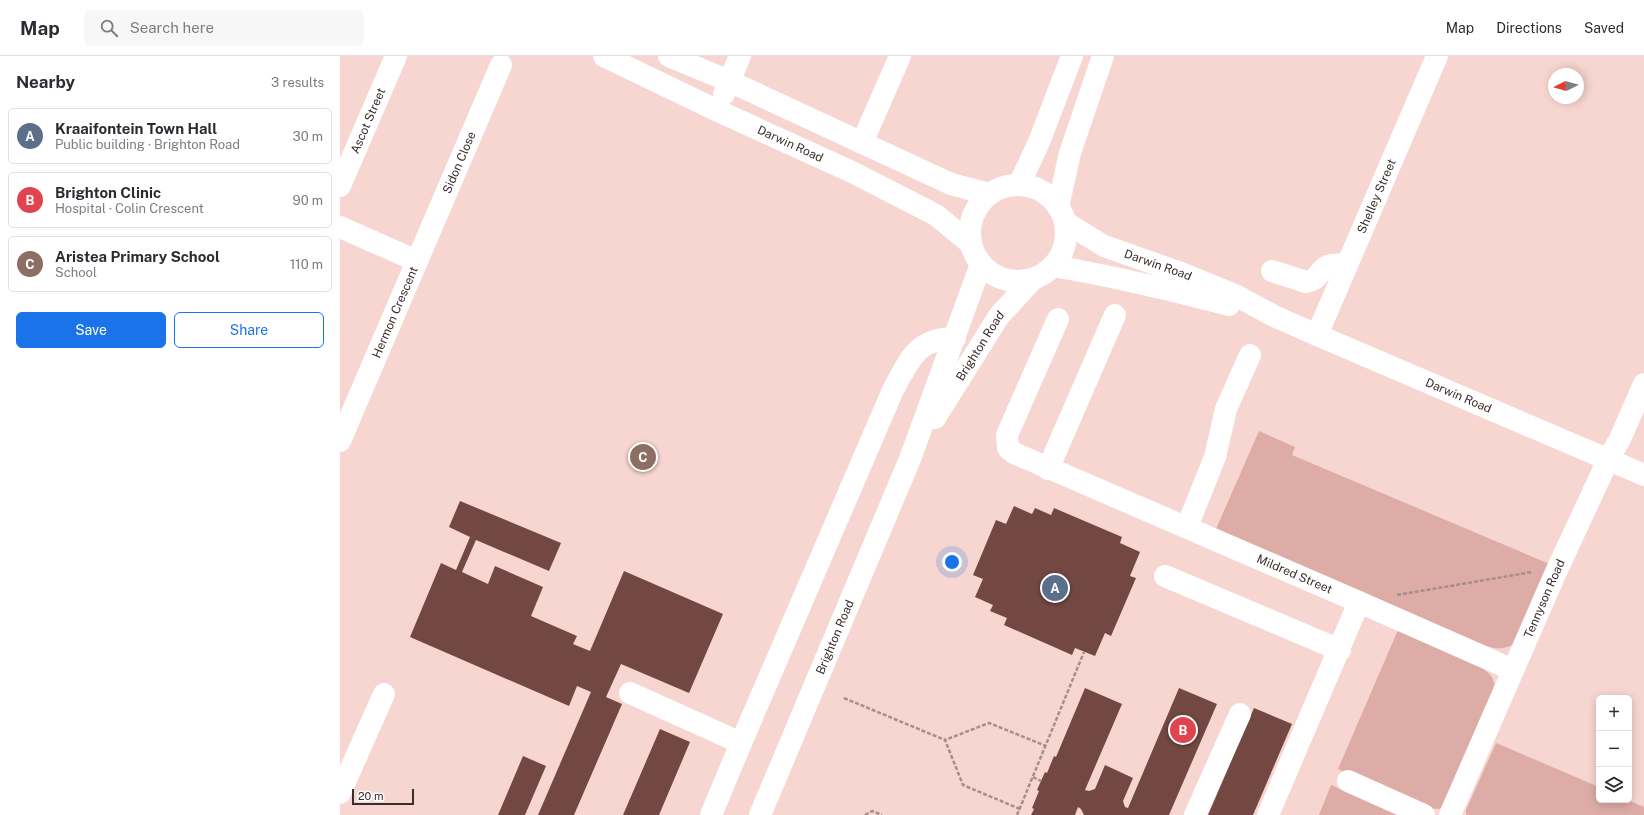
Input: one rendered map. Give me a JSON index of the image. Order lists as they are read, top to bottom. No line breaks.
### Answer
{"streets":{"street":["Ascot Street","Darwin Road","Sidon Close","Shelley Street","Hermon Crescent","Brighton Road","Mildred Street","Tennyson Road"]},"crossings":[["Darwin Road","Shelley Street"],["Darwin Road","Brighton Road"],["Darwin Road","Tennyson Road"],["Sidon Close","Hermon Crescent"],["Mildred Street","Tennyson Road"]],"scale_bar":"20 m","north":"left","page":{"header":"Map","search":"Search here","nav":["Map","Directions","Saved"],"heading":["Nearby","3 results"],"list":[{"mark":"A","name":"Kraaifontein Town Hall","note":"Public building · Brighton Road","value":"30 m"},{"mark":"B","name":"Brighton Clinic","note":"Hospital · Colin Crescent","value":"90 m"},{"mark":"C","name":"Aristea Primary School","note":"School","value":"110 m"}],"buttons":["Save","Share"],"pins":["C","A","B"],"map_buttons":["+","−"],"scale":"20 m"}}
